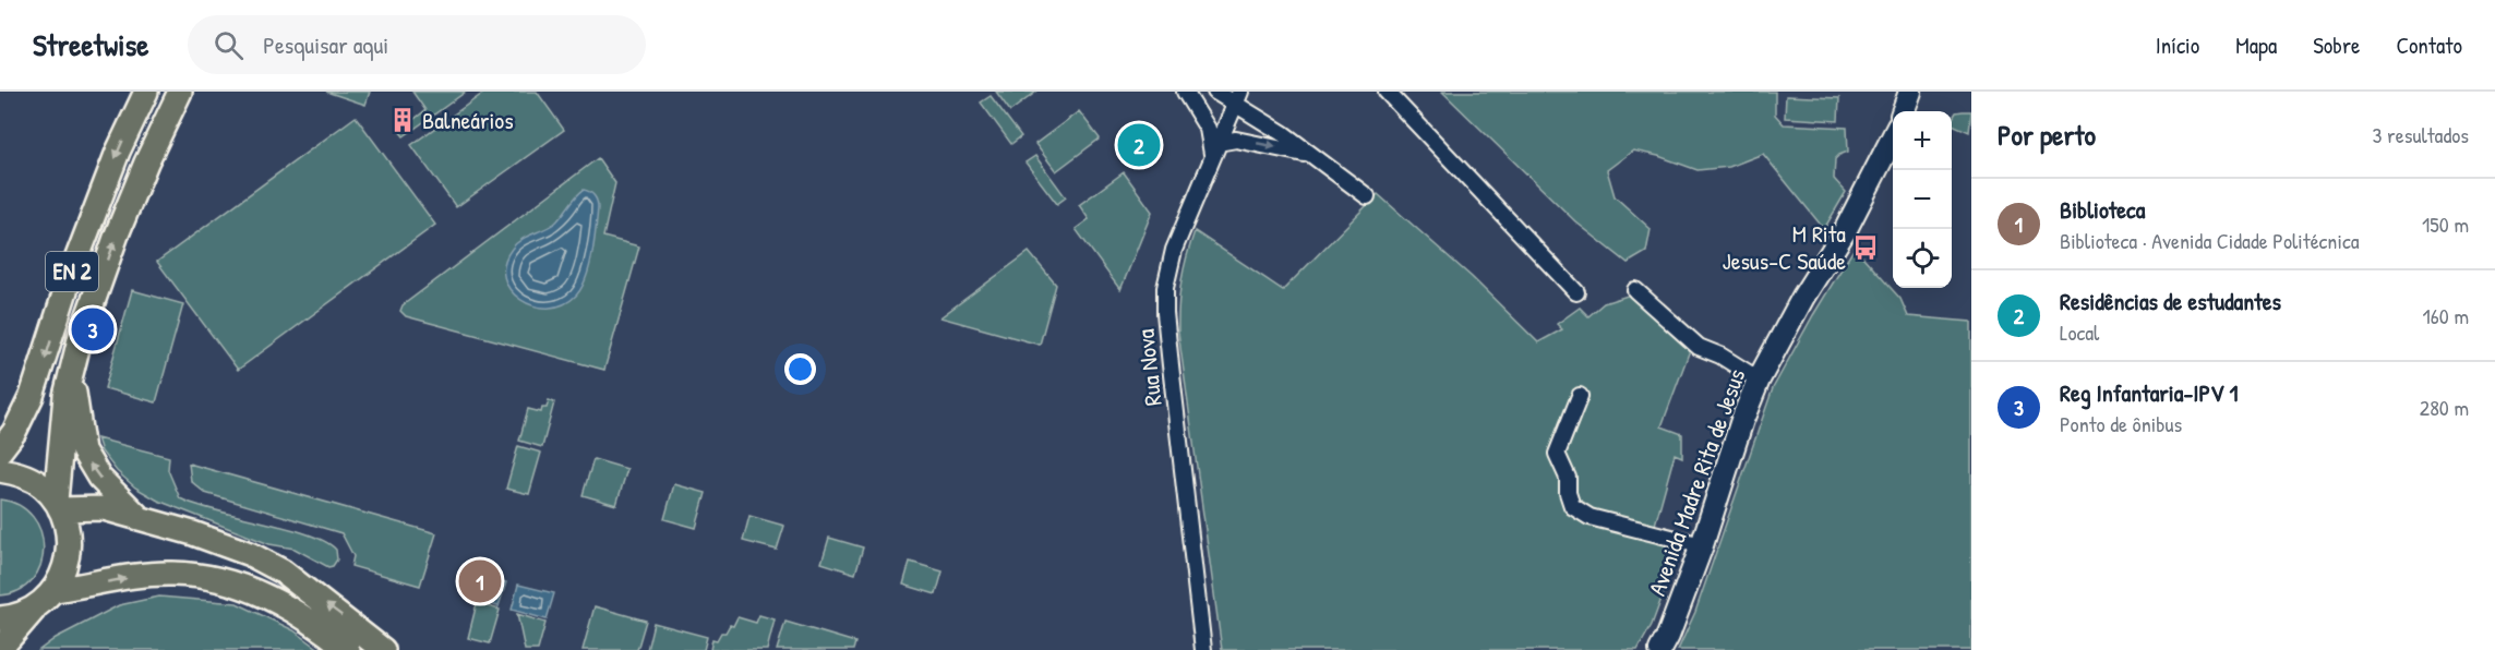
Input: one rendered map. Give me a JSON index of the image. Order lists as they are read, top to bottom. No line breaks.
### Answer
{"streets":{"main road":["EN 2"],"street":["Rua Nova","Avenida Madre Rita de Jesus"]},"places":{"building":["Balneários"],"bus stop":["M Rita Jesus-C Saúde"]},"page":{"header":"Streetwise","search":"Pesquisar aqui","nav":["Início","Mapa","Sobre","Contato"],"heading":["Por perto","3 resultados"],"map_buttons":["+","−"],"pins":["2","3","1"],"list":[{"mark":"1","name":"Biblioteca","note":"Biblioteca · Avenida Cidade Politécnica","value":"150 m"},{"mark":"2","name":"Residências de estudantes","note":"Local","value":"160 m"},{"mark":"3","name":"Reg Infantaria-IPV 1","note":"Ponto de ônibus","value":"280 m"}]}}
